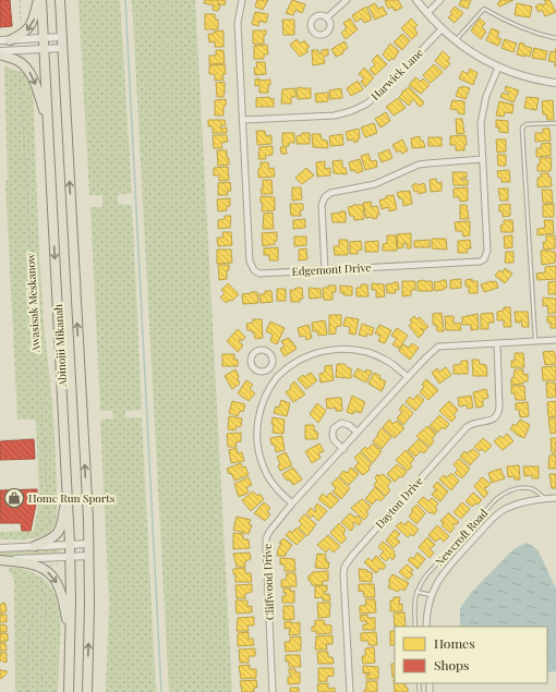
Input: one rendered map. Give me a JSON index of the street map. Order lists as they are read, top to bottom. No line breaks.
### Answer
{"streets":{"main road":["Abinojii Mikanah"],"street":["Harwick Lane","Edgemont Drive","Dayton Drive","Newcroft Road","Cliffwood Drive"],"path":["Awasisak Mēskanow"]},"crossings":[["Harwick Lane","Edgemont Drive"],["Dayton Drive","Cliffwood Drive"]],"places":{"shop":["Home Run Sports"]},"legend":["Homes","Shops"]}
